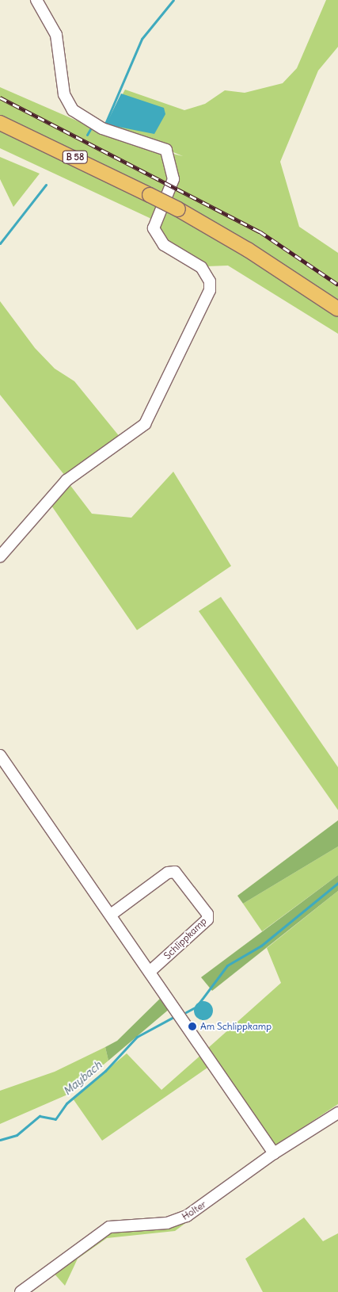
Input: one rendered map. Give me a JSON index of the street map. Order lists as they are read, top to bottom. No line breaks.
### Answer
{"streets":{"main road":["B 58"],"street":["Schlippkamp","Holter"]},"water":["Maybach"],"places":["Am Schlippkamp"]}
